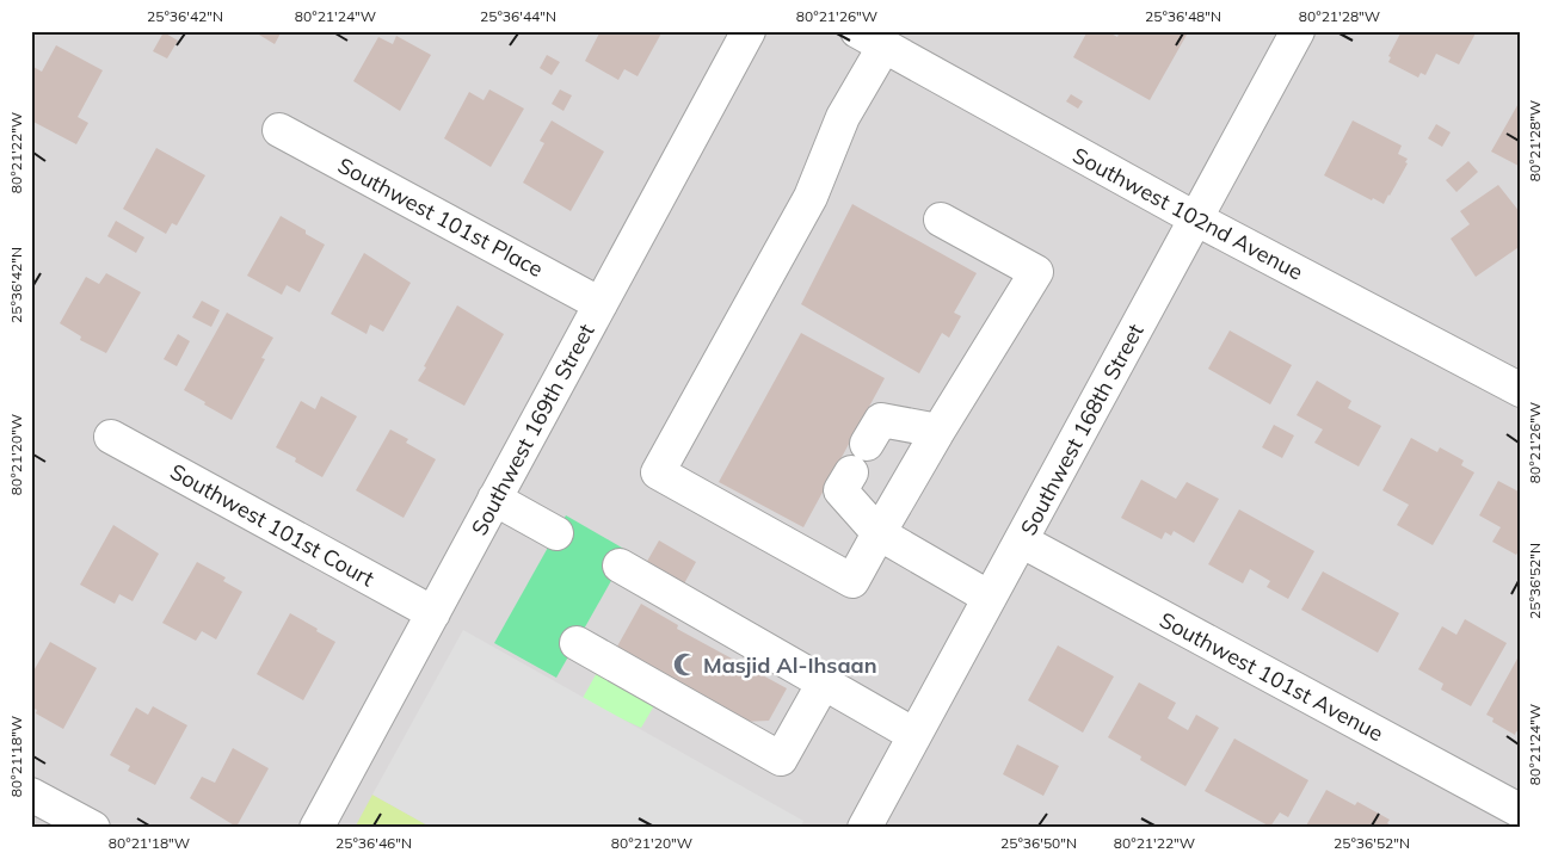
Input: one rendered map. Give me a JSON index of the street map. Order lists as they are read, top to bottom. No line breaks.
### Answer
{"streets":{"street":["Southwest 102nd Avenue","Southwest 101st Place","Southwest 169th Street","Southwest 168th Street","Southwest 101st Court","Southwest 101st Avenue"]},"crossings":[["Southwest 102nd Avenue","Southwest 168th Street"],["Southwest 101st Place","Southwest 169th Street"],["Southwest 169th Street","Southwest 101st Court"],["Southwest 168th Street","Southwest 101st Avenue"]],"places":{"mosque":["Masjid Al-Ihsaan"]},"coordinates":["25°36'42\"N","80°21'24\"W","25°36'44\"N","80°21'26\"W","25°36'48\"N","80°21'28\"W","80°21'22\"W","80°21'20\"W","25°36'52\"N","80°21'18\"W","25°36'46\"N","25°36'50\"N"]}
